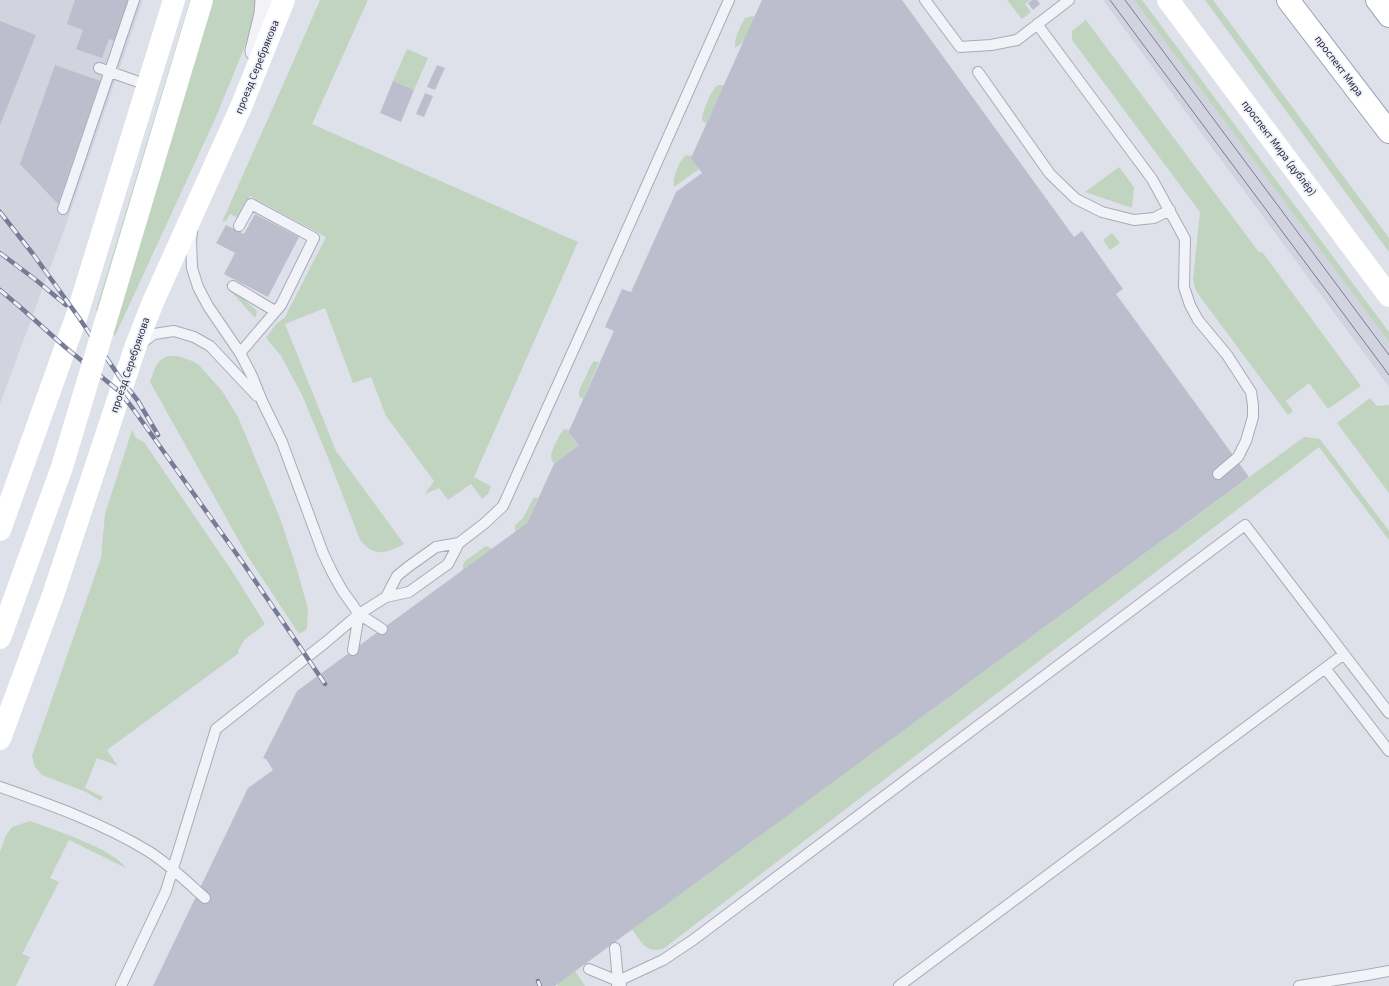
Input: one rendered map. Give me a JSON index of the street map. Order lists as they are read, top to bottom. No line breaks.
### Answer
{"streets":{"main road":["проспект Мира","проезд Серебрякова","проспект Мира (дублёр)"]}}
